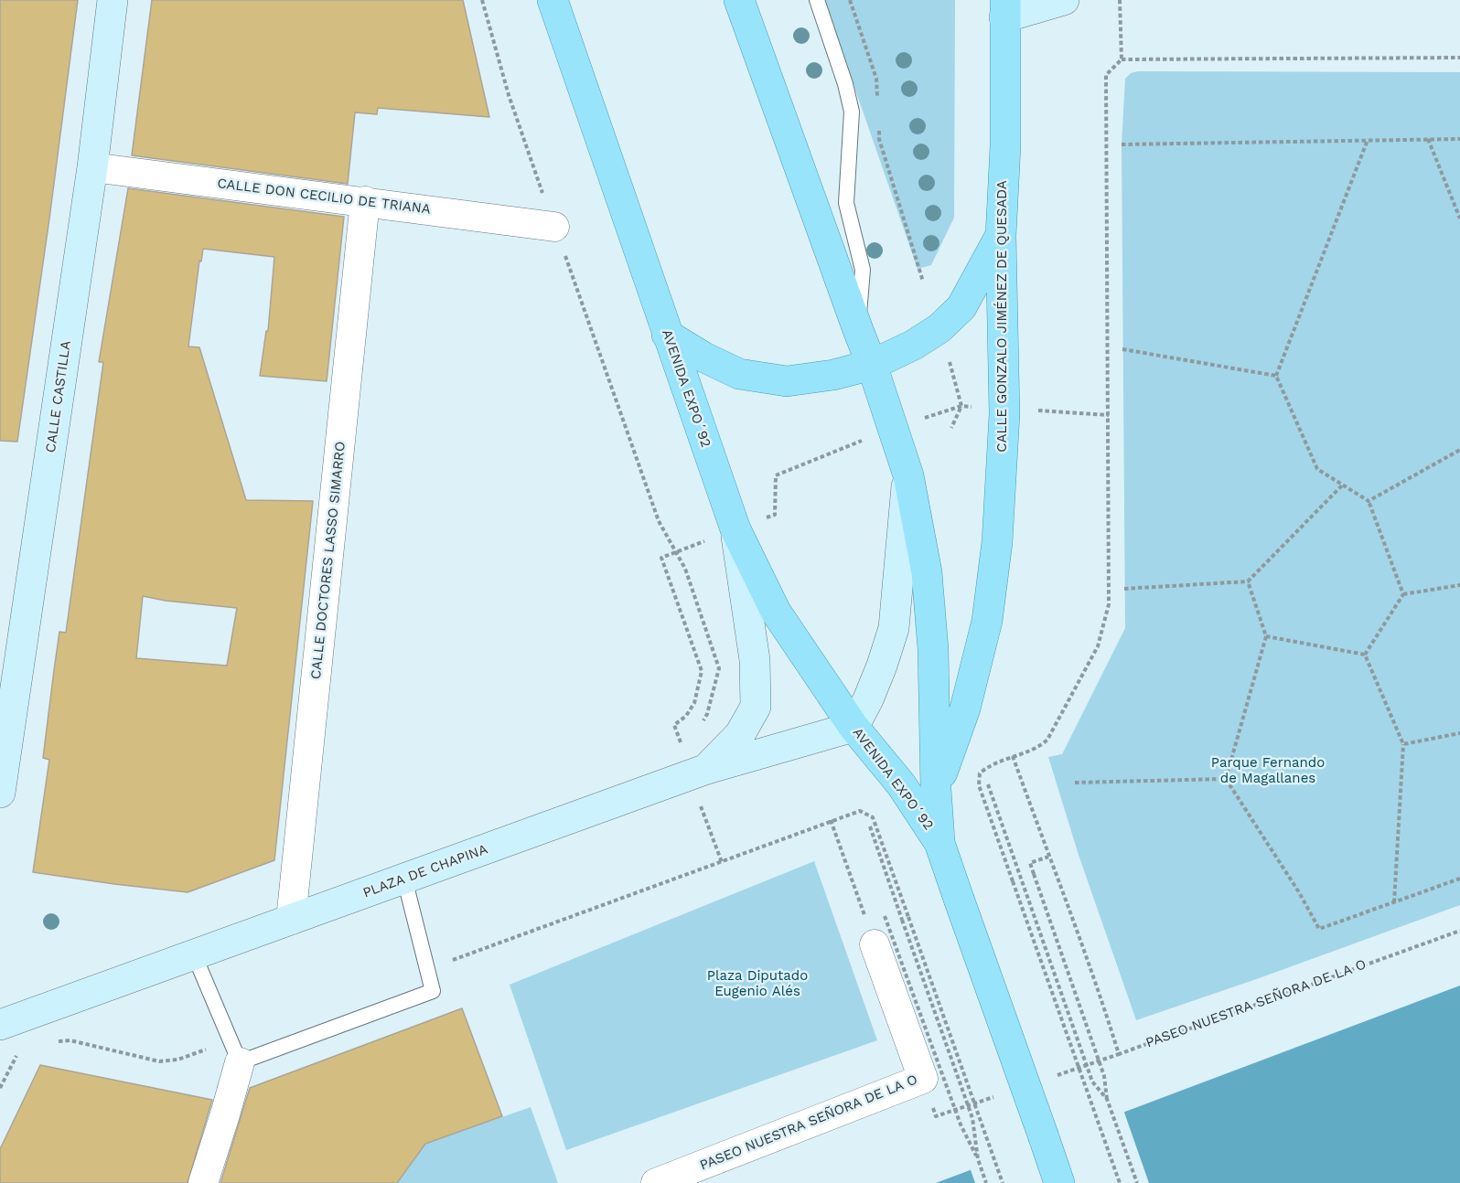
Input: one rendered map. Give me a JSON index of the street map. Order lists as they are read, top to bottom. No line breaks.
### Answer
{"streets":{"main road":["CALLE GONZALO JIMÉNEZ DE QUESADA","AVENIDA EXPO´92","CALLE CASTILLA","PLAZA DE CHAPINA"],"street":["CALLE DON CECILIO DE TRIANA","CALLE DOCTORES LASSO SIMARRO","PASEO NUESTRA SEÑORA DE LA O"]},"crossings":[["CALLE DON CECILIO DE TRIANA","CALLE CASTILLA"],["CALLE DON CECILIO DE TRIANA","CALLE DOCTORES LASSO SIMARRO"],["CALLE GONZALO JIMÉNEZ DE QUESADA","AVENIDA EXPO´92"],["AVENIDA EXPO´92","PLAZA DE CHAPINA"],["CALLE DOCTORES LASSO SIMARRO","PLAZA DE CHAPINA"]],"parks":["Parque Fernando de Magallanes","Plaza Diputado Eugenio Alés"]}
